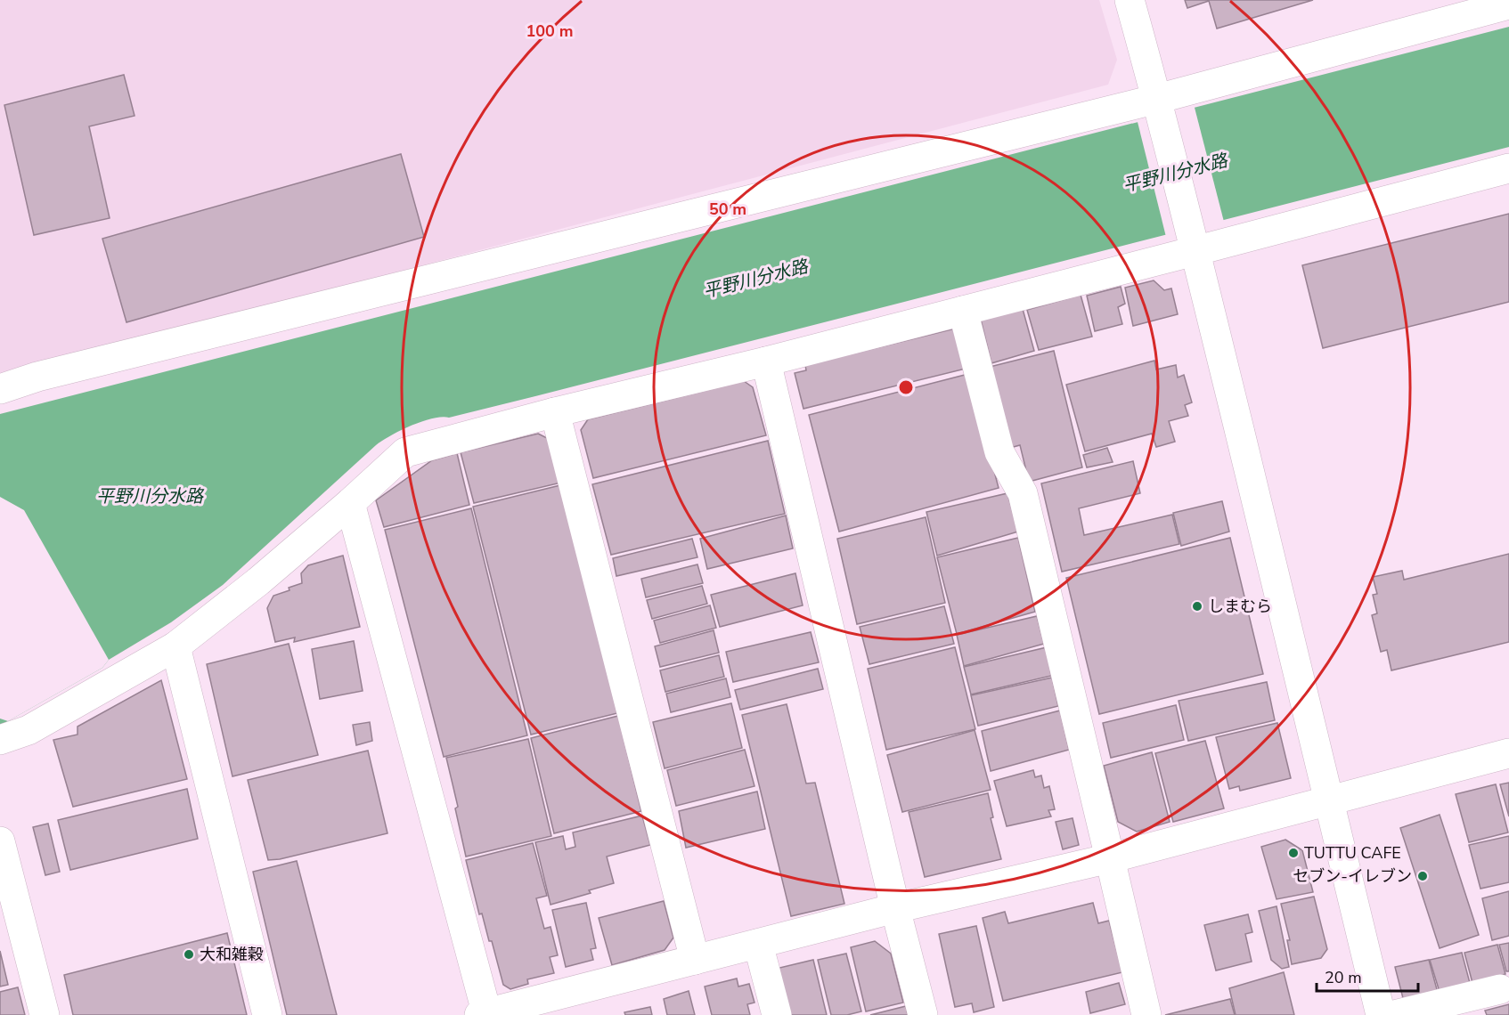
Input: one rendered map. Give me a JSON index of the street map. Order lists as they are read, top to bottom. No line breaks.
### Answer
{"water":["平野川分水路"],"places":["しまむら","TUTTU CAFE","セブン-イレブン","大和雑穀"],"scale_bar":"20 m","rings":["100 m","50 m"]}
